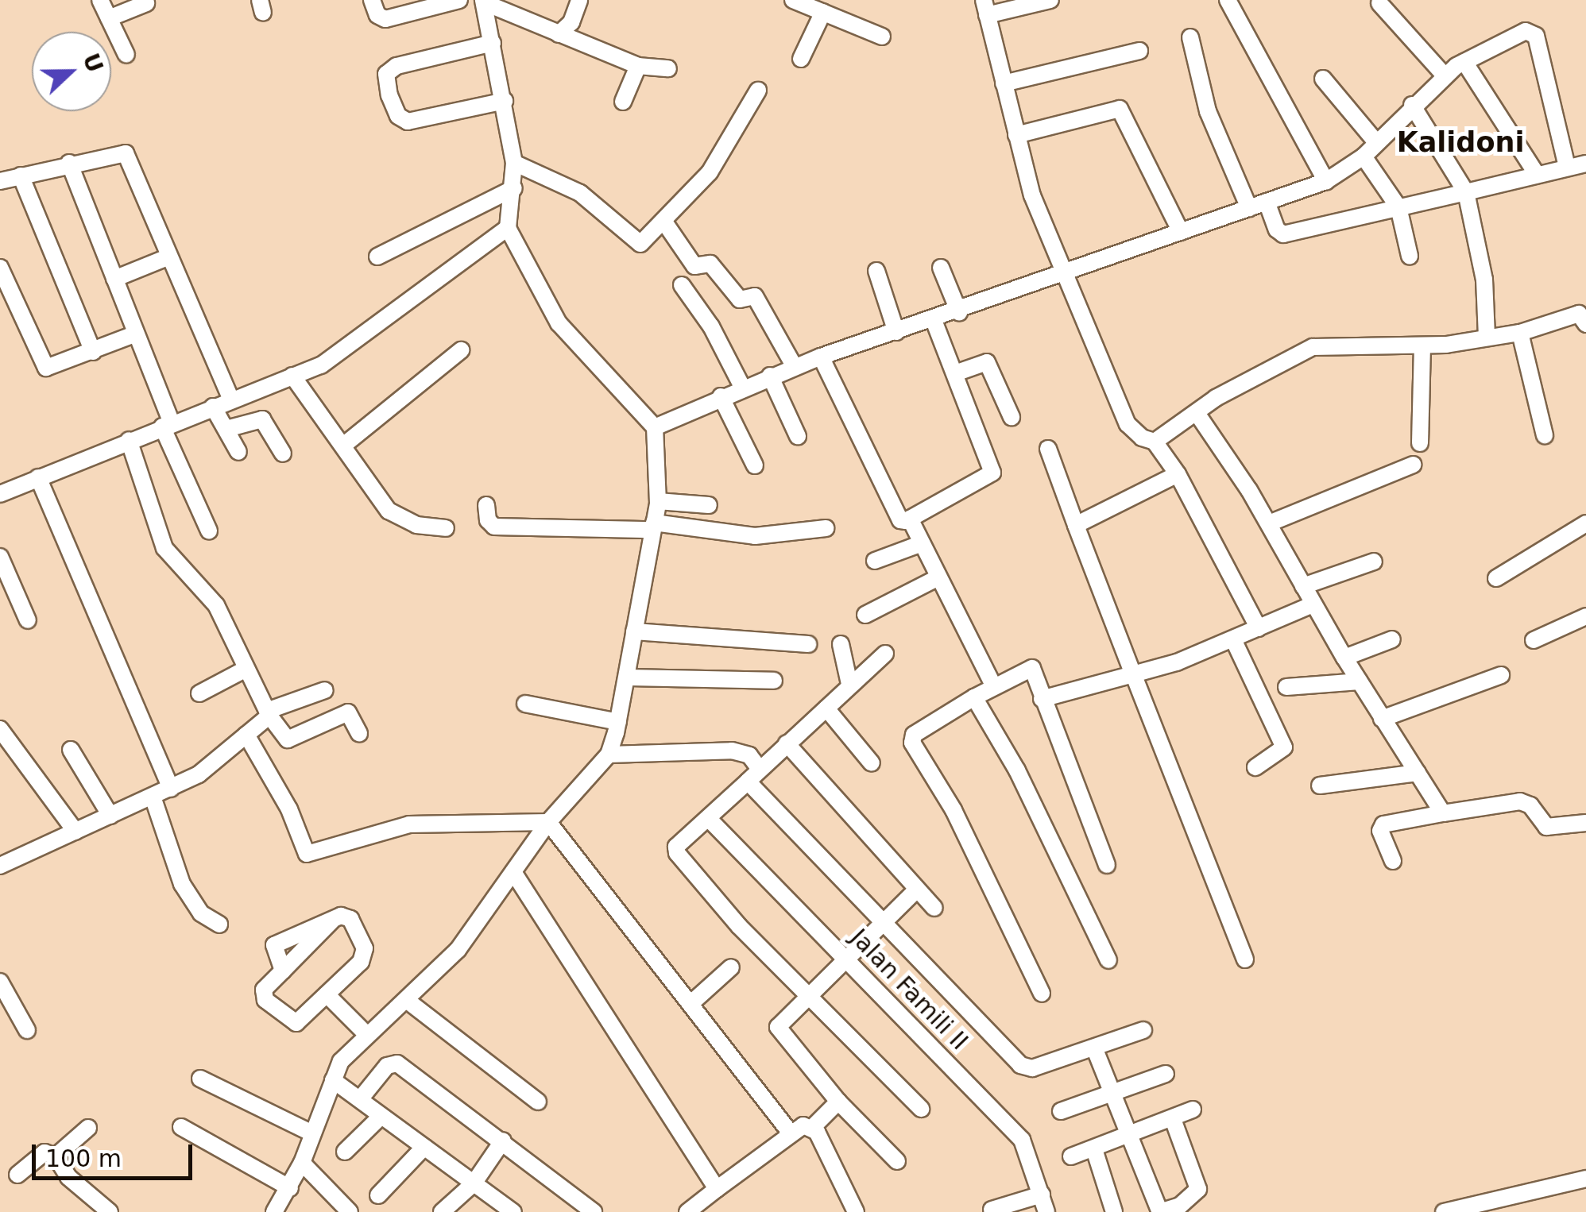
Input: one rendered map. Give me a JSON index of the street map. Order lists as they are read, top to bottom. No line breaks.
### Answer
{"streets":{"street":["Jalan Famili II"]},"districts":["Kalidoni"],"scale_bar":"100 m","north":"right"}
